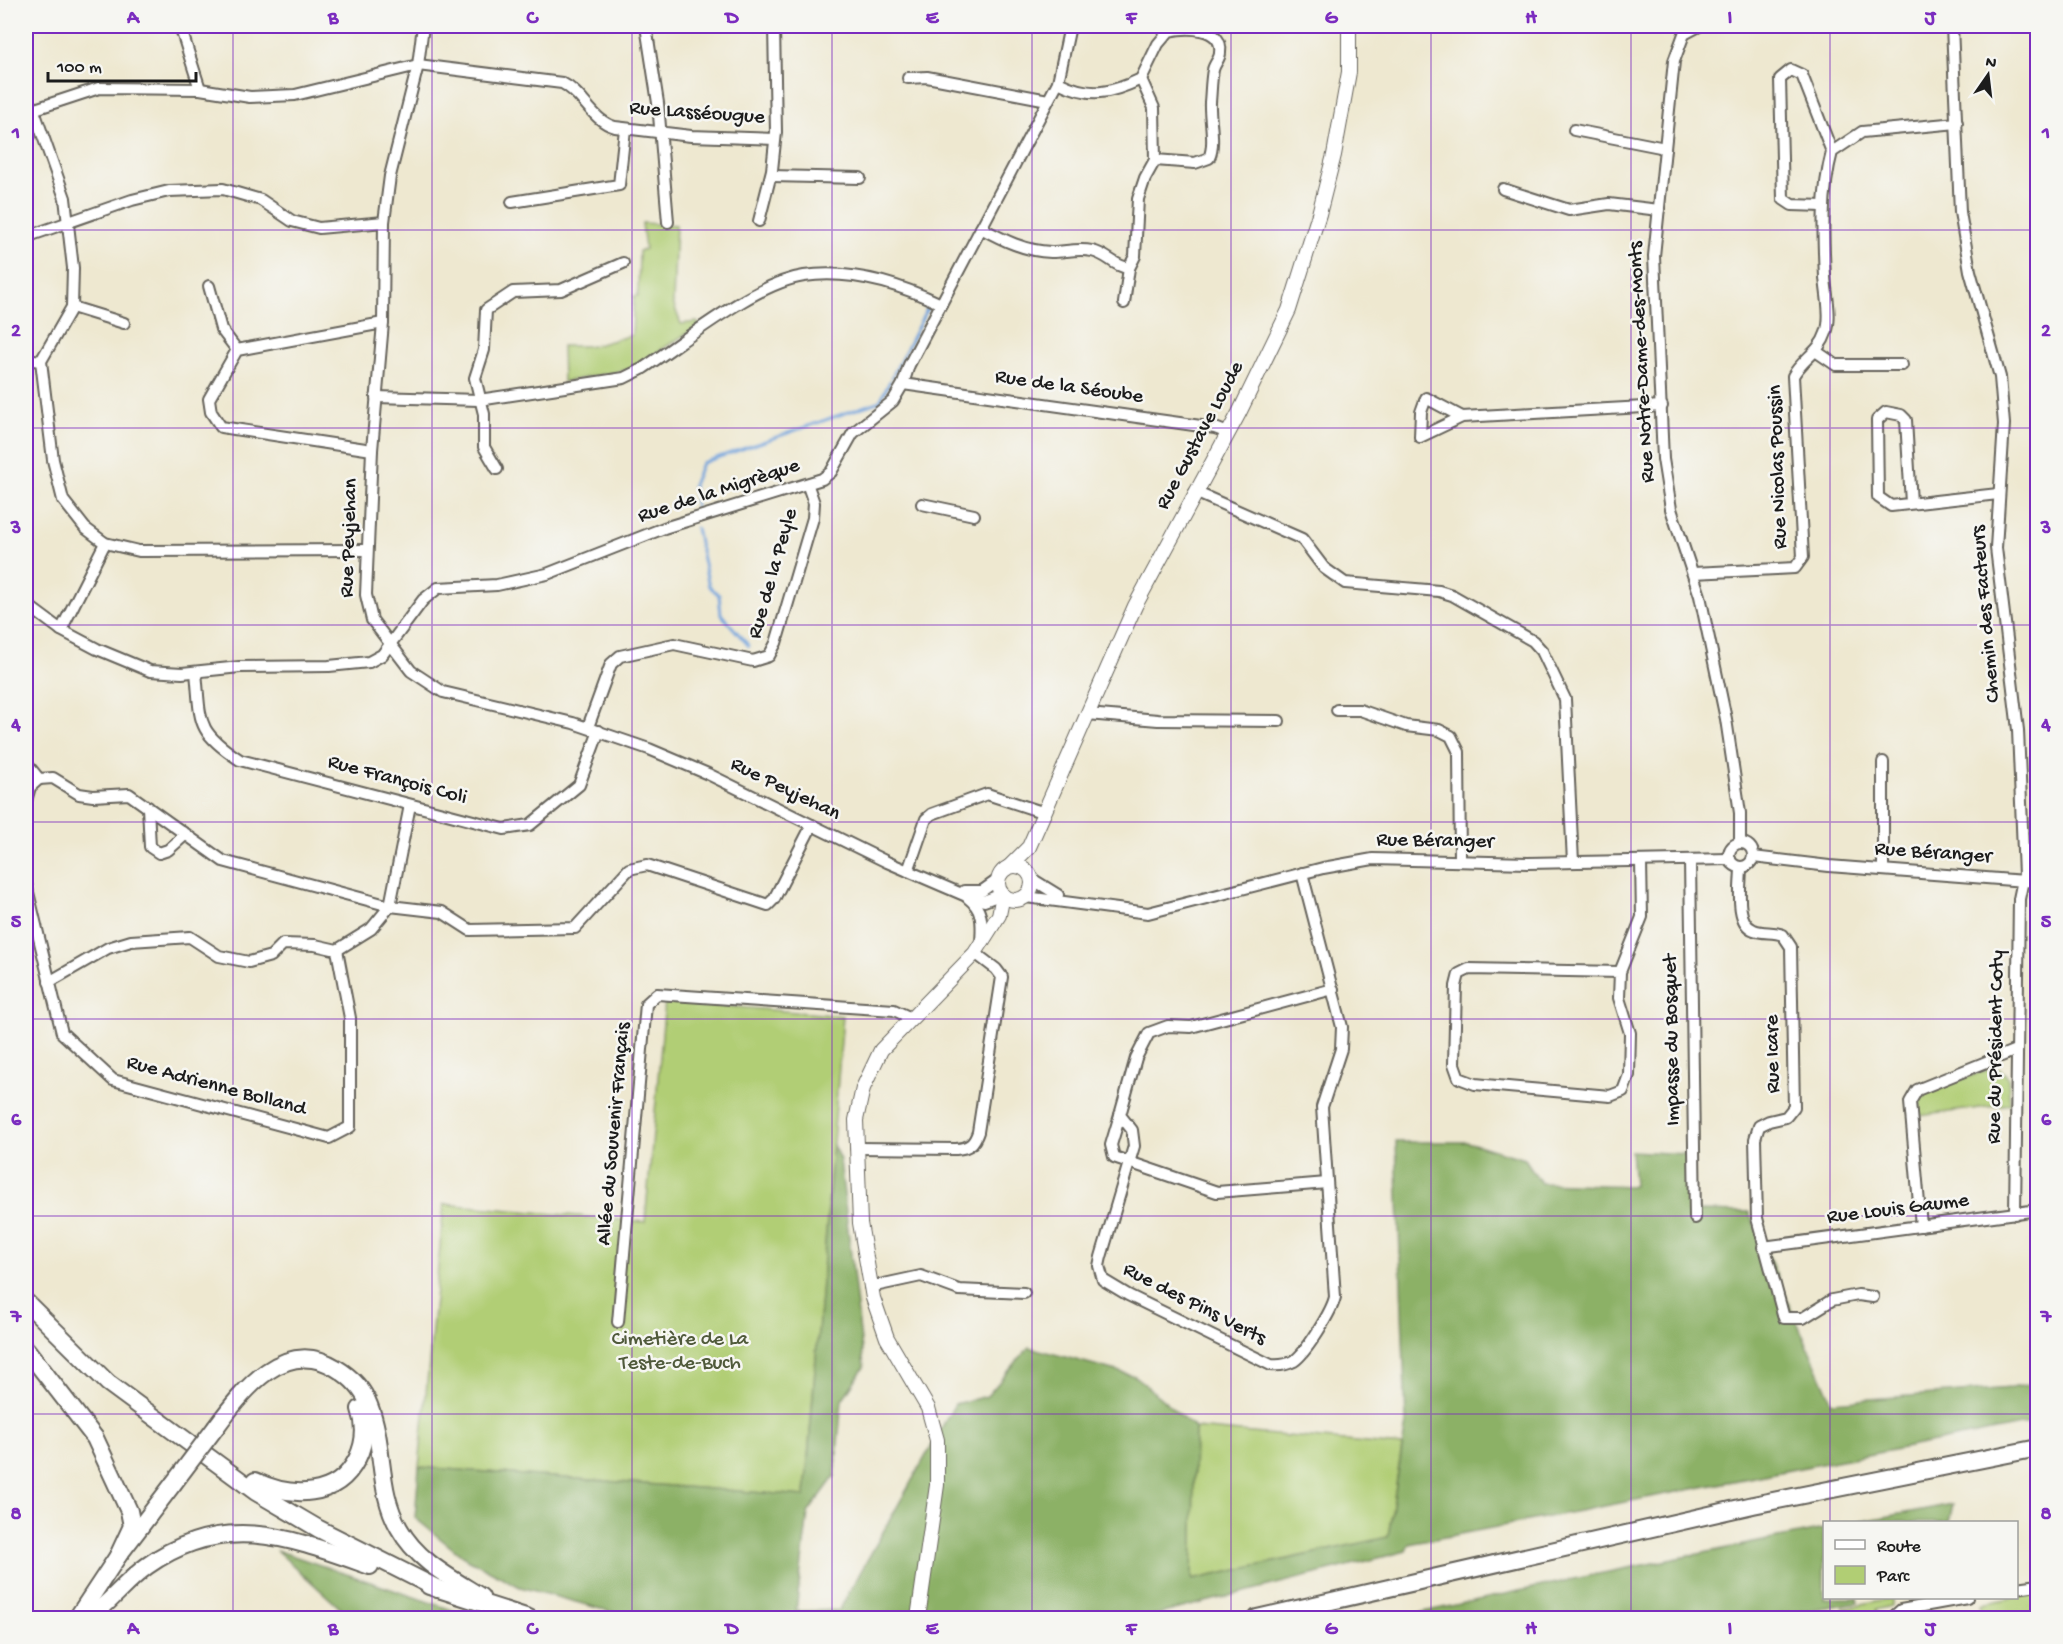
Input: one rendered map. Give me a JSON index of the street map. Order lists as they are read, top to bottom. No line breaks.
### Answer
{"streets":{"street":["Rue Lasséougue","Rue Notre-Dame-des-Monts","Rue de la Séoube","Rue Gustave Loude","Rue Nicolas Poussin","Rue de la Migrèque","Rue Peyjehan","Rue de la Peyle","Chemin des Facteurs","Rue François Coli","Rue Béranger","Impasse du Bosquet","Rue du Président Coty","Rue Icare","Rue Adrienne Bolland","Allée du Souvenir Français","Rue Louis Gaume","Rue des Pins Verts"]},"crossings":[["Rue Lasséougue","Rue Peyjehan"],["Rue Notre-Dame-des-Monts","Rue Nicolas Poussin"],["Rue Notre-Dame-des-Monts","Rue Béranger"],["Rue Notre-Dame-des-Monts","Rue Icare"],["Rue de la Séoube","Rue Gustave Loude"],["Rue de la Séoube","Rue de la Migrèque"],["Rue Gustave Loude","Rue Peyjehan"],["Rue Gustave Loude","Rue Béranger"],["Rue de la Migrèque","Rue Peyjehan"],["Rue de la Migrèque","Rue de la Peyle"],["Rue de la Migrèque","Rue François Coli"],["Rue Peyjehan","Rue de la Peyle"],["Rue Peyjehan","Rue François Coli"],["Rue Peyjehan","Rue Béranger"],["Rue de la Peyle","Rue François Coli"],["Chemin des Facteurs","Rue Béranger"],["Chemin des Facteurs","Rue du Président Coty"],["Rue Béranger","Impasse du Bosquet"],["Rue Béranger","Rue du Président Coty"],["Rue Béranger","Rue Icare"],["Rue Béranger","Rue des Pins Verts"],["Rue du Président Coty","Rue Louis Gaume"],["Rue Icare","Rue Louis Gaume"]],"parks":["Cimetière de La Teste-de-Buch"],"legend":["Route","Parc"],"scale_bar":"100 m","north":"top","grid":{"columns":["A","B","C","D","E","F","G","H","I","J"],"rows":["1","2","3","4","5","6","7","8"]}}
